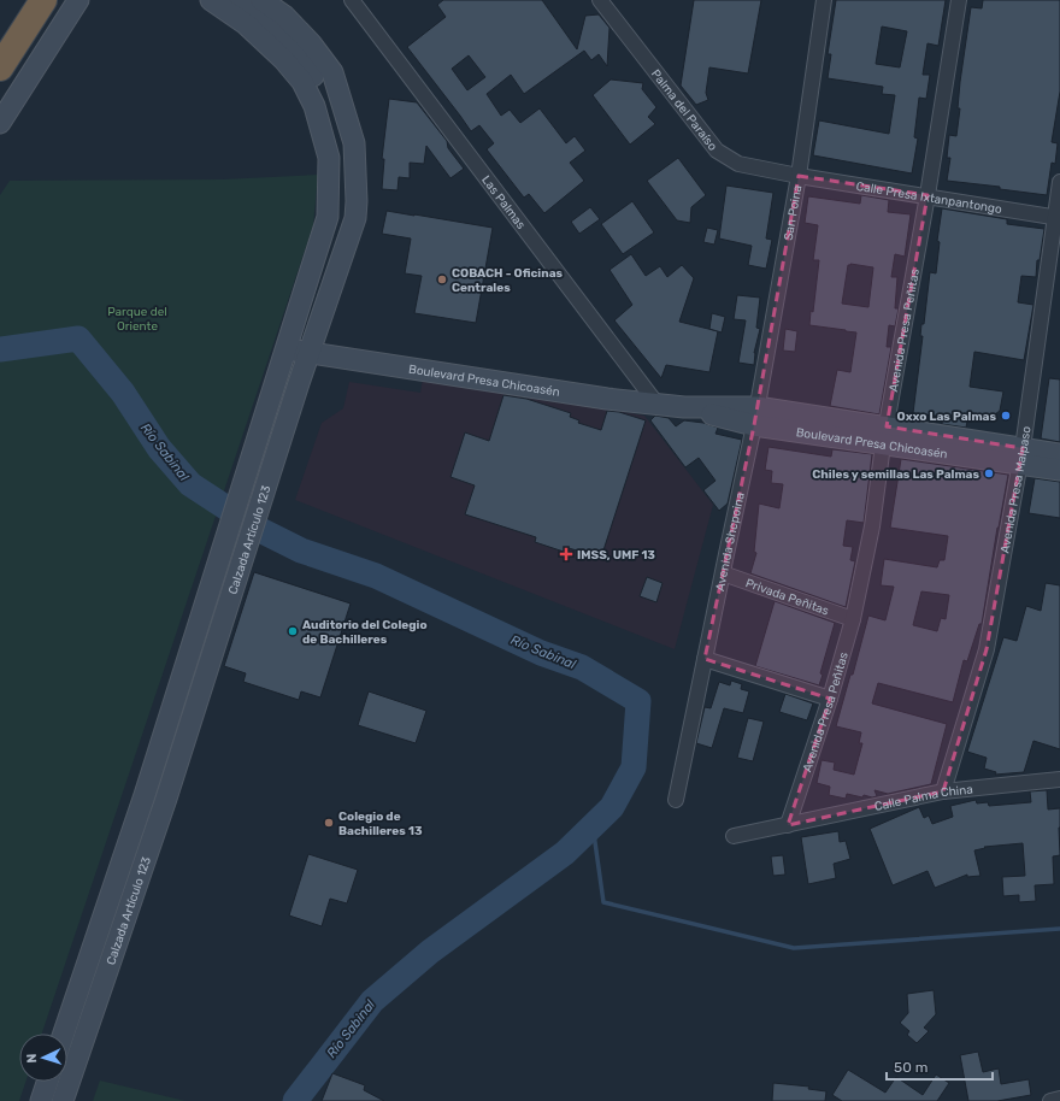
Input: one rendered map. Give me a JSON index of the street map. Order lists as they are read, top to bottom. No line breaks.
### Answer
{"streets":{"main road":["Boulevard Presa Chicoasén","Calzada Artículo 123"],"street":["Palma del Paraíso","Calle Presa Ixtanpantongo","Las Palmas","San Poina","Avenida Presa Peñitas","Avenida Presa Malpaso","Avenida Shcpoina","Privada Peñitas","Calle Palma China"]},"crossings":[["Palma del Paraíso","Calle Presa Ixtanpantongo"],["Palma del Paraíso","San Poina"],["Calle Presa Ixtanpantongo","San Poina"],["Calle Presa Ixtanpantongo","Avenida Presa Peñitas"],["Calle Presa Ixtanpantongo","Avenida Presa Malpaso"],["Las Palmas","Boulevard Presa Chicoasén"],["San Poina","Boulevard Presa Chicoasén"],["San Poina","Avenida Shcpoina"],["Avenida Presa Peñitas","Boulevard Presa Chicoasén"],["Avenida Presa Peñitas","Privada Peñitas"],["Avenida Presa Peñitas","Calle Palma China"],["Boulevard Presa Chicoasén","Avenida Presa Malpaso"],["Boulevard Presa Chicoasén","Calzada Artículo 123"],["Boulevard Presa Chicoasén","Avenida Shcpoina"],["Avenida Presa Malpaso","Calle Palma China"],["Avenida Shcpoina","Privada Peñitas"]],"water":["Río Sabinal"],"parks":["Parque del Oriente"],"places":{"other":["COBACH - Oficinas Centrales","Oxxo Las Palmas","Chiles y semillas Las Palmas","Auditorio del Colegio de Bachilleres","Colegio de Bachilleres 13"],"health":["IMSS, UMF 13"]},"scale_bar":"50 m","north":"left"}
